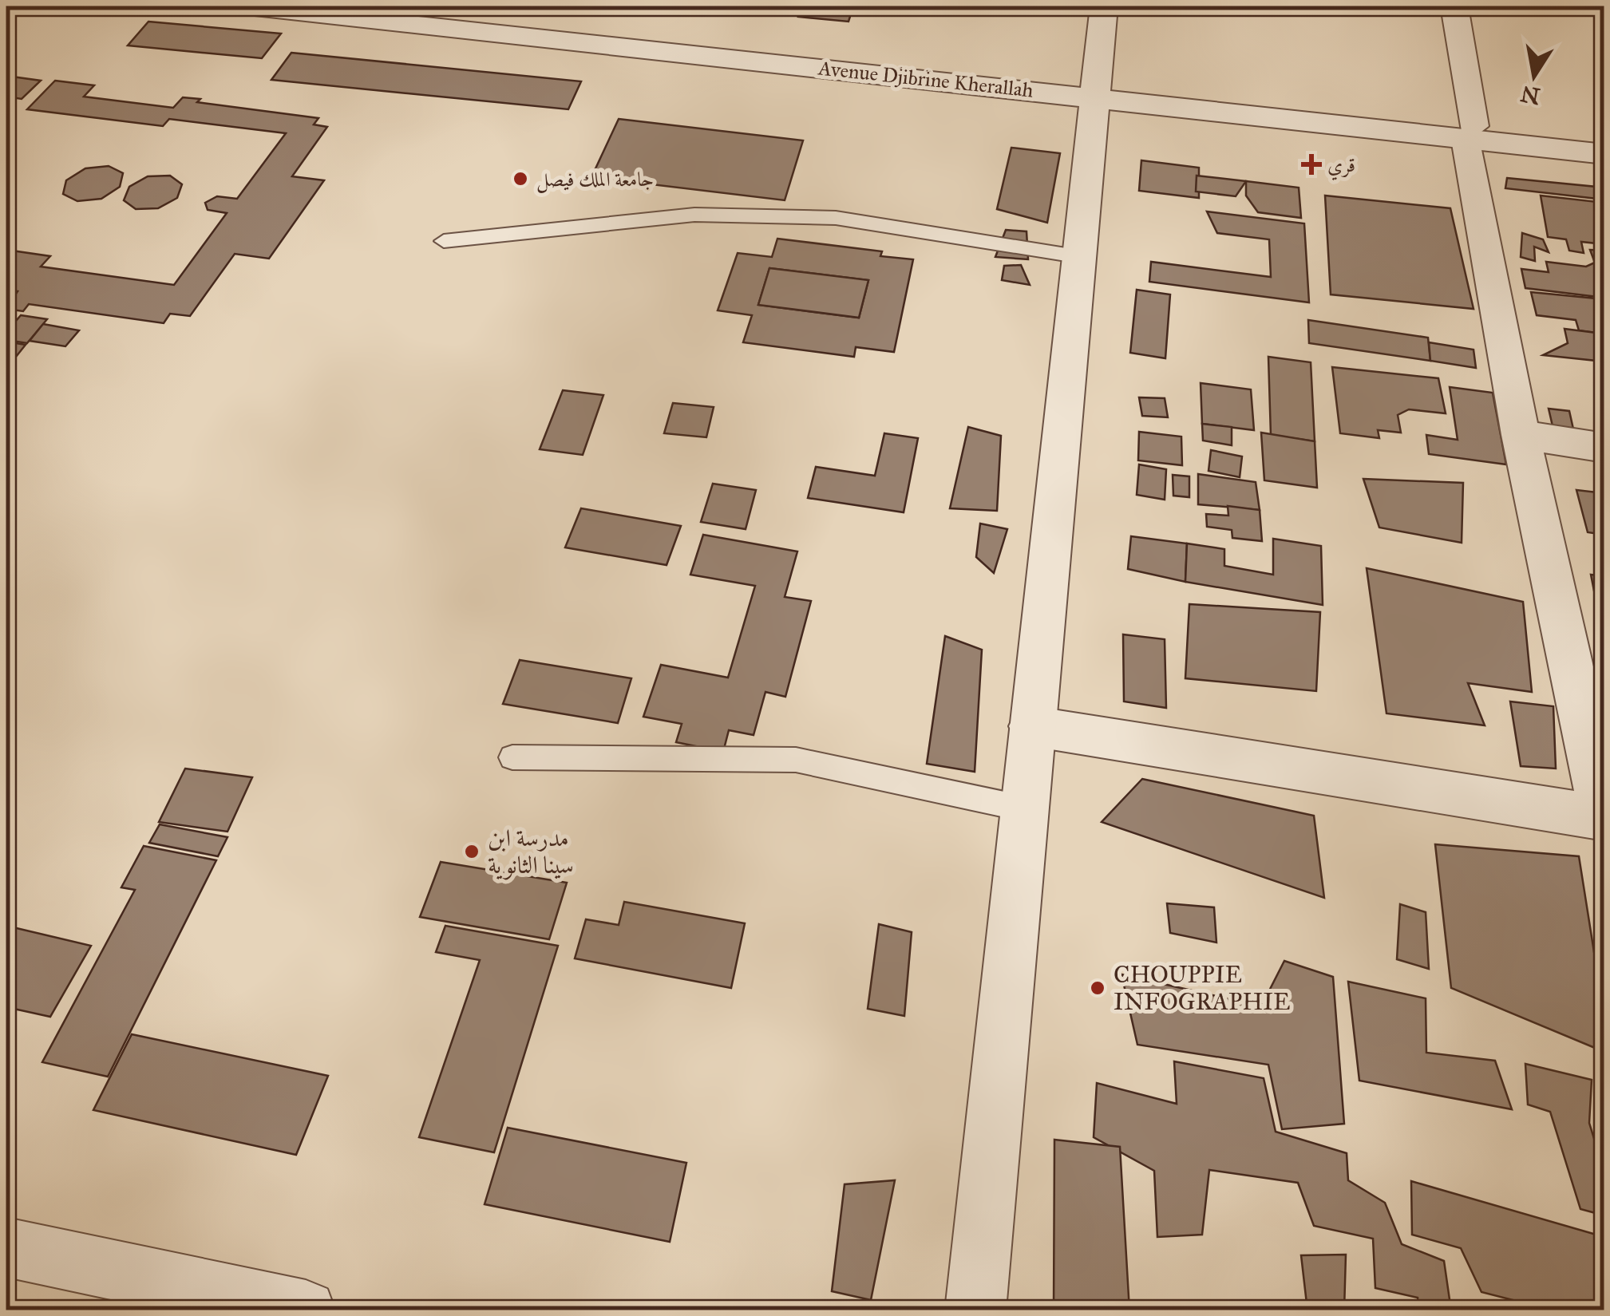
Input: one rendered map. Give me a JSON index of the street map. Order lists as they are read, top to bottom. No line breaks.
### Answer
{"streets":{"street":["Avenue Djibrine Kherallah"]},"places":{"health":["قري"],"other":["جامعة الملك فيصل","مدرسة ابن سينا الثانوية","CHOUPPIE INFOGRAPHIE"]},"north":"bottom"}
